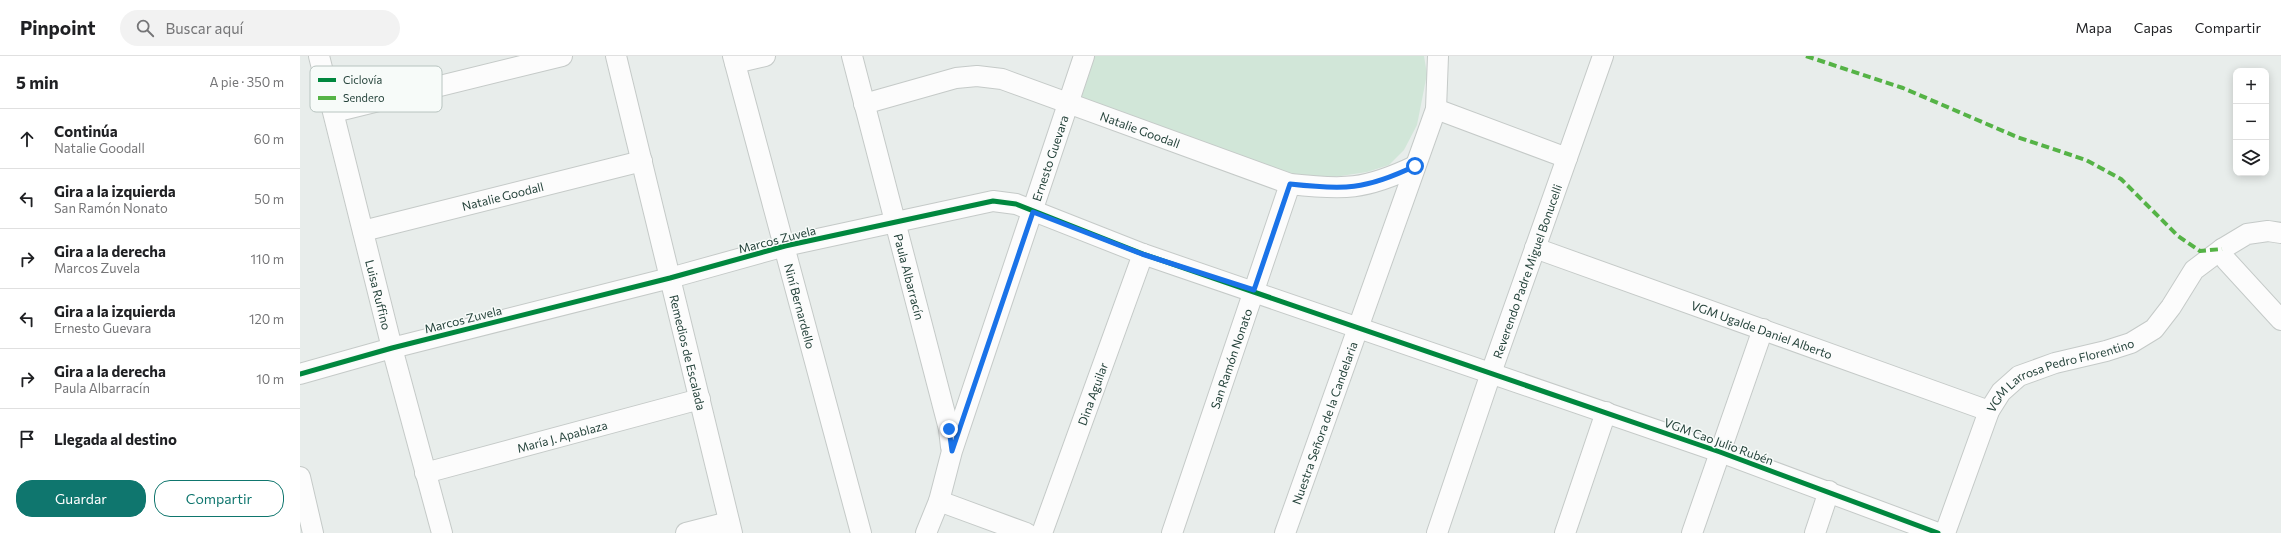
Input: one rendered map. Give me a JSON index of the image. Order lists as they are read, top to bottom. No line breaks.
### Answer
{"streets":{"street":["Natalie Goodall","Ernesto Guevara","Marcos Zuvela","Reverendo Padre Miguel Bonucelli","Paula Albarracín","Luisa Ruffino","Niní Bernardello","VGM Ugalde Daniel Alberto","Remedios de Escalada","San Ramón Nonato","VGM Larrosa Pedro Florentino","Dina Aguilar","Nuestra Señora de la Candelaria","María J. Apablaza","VGM Cao Julio Rubén"]},"crossings":[["Natalie Goodall","Ernesto Guevara"],["Natalie Goodall","Paula Albarracín"],["Natalie Goodall","Luisa Ruffino"],["Natalie Goodall","Remedios de Escalada"],["Natalie Goodall","San Ramón Nonato"],["Natalie Goodall","Nuestra Señora de la Candelaria"],["Ernesto Guevara","Marcos Zuvela"],["Ernesto Guevara","Paula Albarracín"],["Marcos Zuvela","Paula Albarracín"],["Marcos Zuvela","Luisa Ruffino"],["Marcos Zuvela","Niní Bernardello"],["Marcos Zuvela","Remedios de Escalada"],["Marcos Zuvela","San Ramón Nonato"],["Marcos Zuvela","Dina Aguilar"],["Marcos Zuvela","Nuestra Señora de la Candelaria"],["Marcos Zuvela","VGM Cao Julio Rubén"],["Reverendo Padre Miguel Bonucelli","VGM Ugalde Daniel Alberto"],["Reverendo Padre Miguel Bonucelli","VGM Cao Julio Rubén"],["Luisa Ruffino","María J. Apablaza"],["VGM Ugalde Daniel Alberto","VGM Larrosa Pedro Florentino"],["Remedios de Escalada","María J. Apablaza"],["Nuestra Señora de la Candelaria","VGM Cao Julio Rubén"]],"legend":["Ciclovía","Sendero"],"page":{"header":"Pinpoint","search":"Buscar aquí","nav":["Mapa","Capas","Compartir"],"heading":["5 min","A pie · 350 m"],"map_buttons":["+","−"],"list":[["Continúa","Natalie Goodall","60 m"],["Gira a la izquierda","San Ramón Nonato","50 m"],["Gira a la derecha","Marcos Zuvela","110 m"],["Gira a la izquierda","Ernesto Guevara","120 m"],["Gira a la derecha","Paula Albarracín","10 m"],"Llegada al destino"],"buttons":["Guardar","Compartir"]}}
